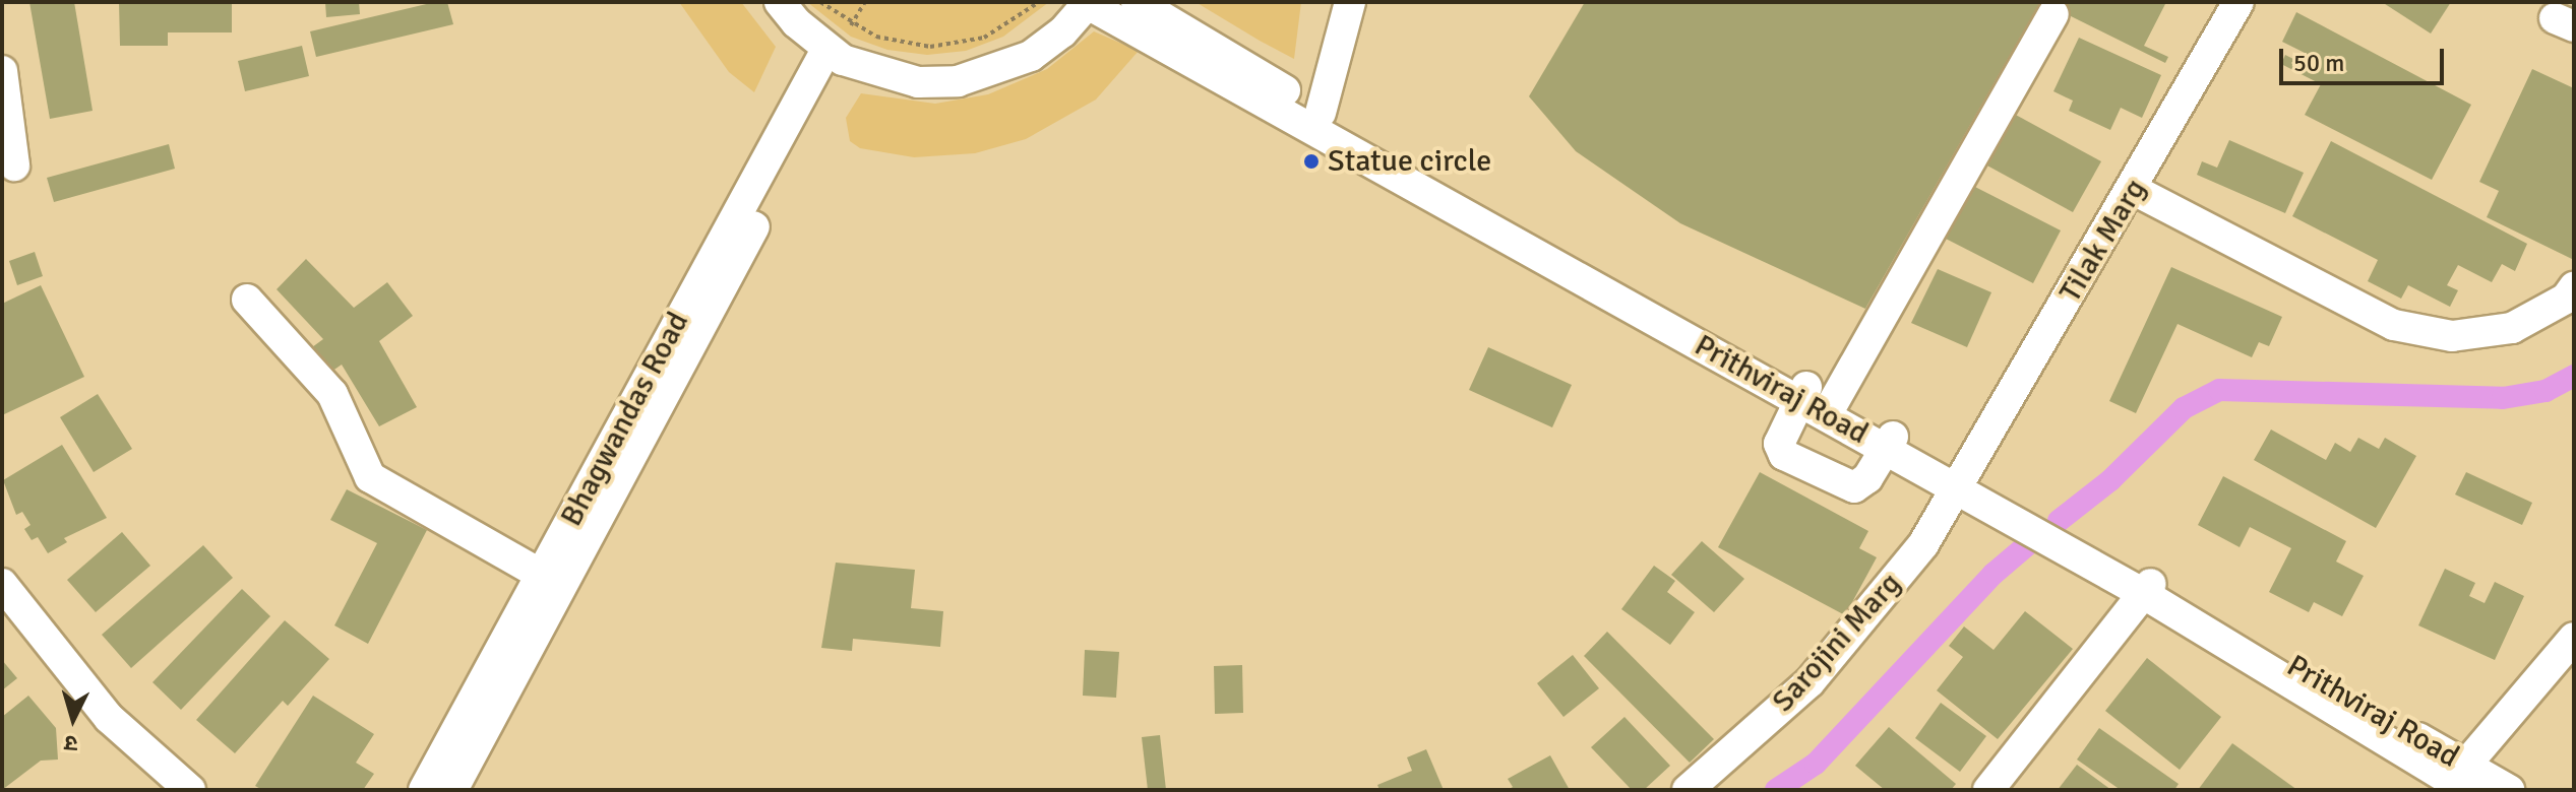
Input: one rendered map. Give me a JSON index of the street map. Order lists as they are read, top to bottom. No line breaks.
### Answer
{"streets":{"street":["Tilak Marg","Prithviraj Road","Bhagwandas Road","Sarojini Marg"]},"crossings":[["Tilak Marg","Prithviraj Road"],["Tilak Marg","Sarojini Marg"],["Prithviraj Road","Sarojini Marg"]],"places":["Statue circle"],"scale_bar":"50 m","north":"bottom"}
